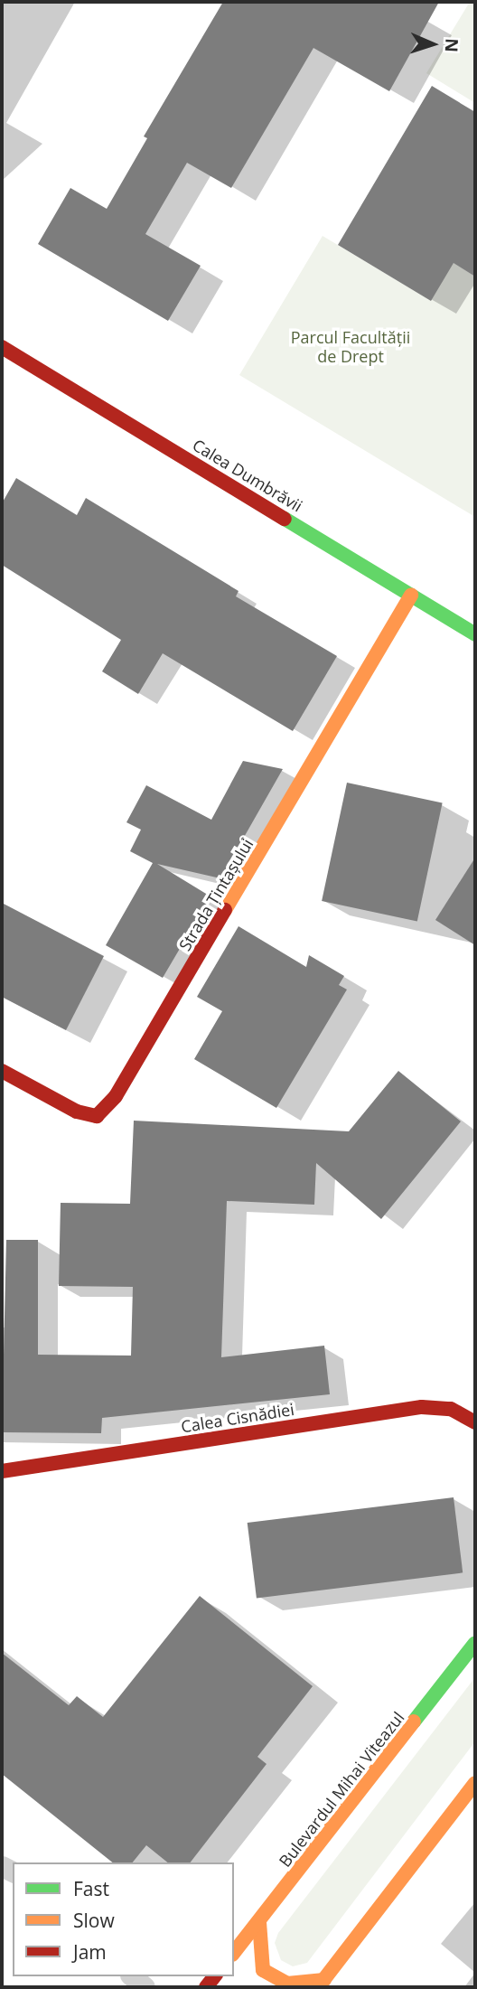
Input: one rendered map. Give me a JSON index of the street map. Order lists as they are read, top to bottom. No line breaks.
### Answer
{"streets":{"main road":["Calea Dumbrăvii","Strada Țintașului","Calea Cisnădiei","Bulevardul Mihai Viteazul"]},"crossings":[["Calea Dumbrăvii","Strada Țintașului"]],"parks":["Parcul Facultății de Drept"],"legend":["Fast","Slow","Jam"],"north":"right"}
